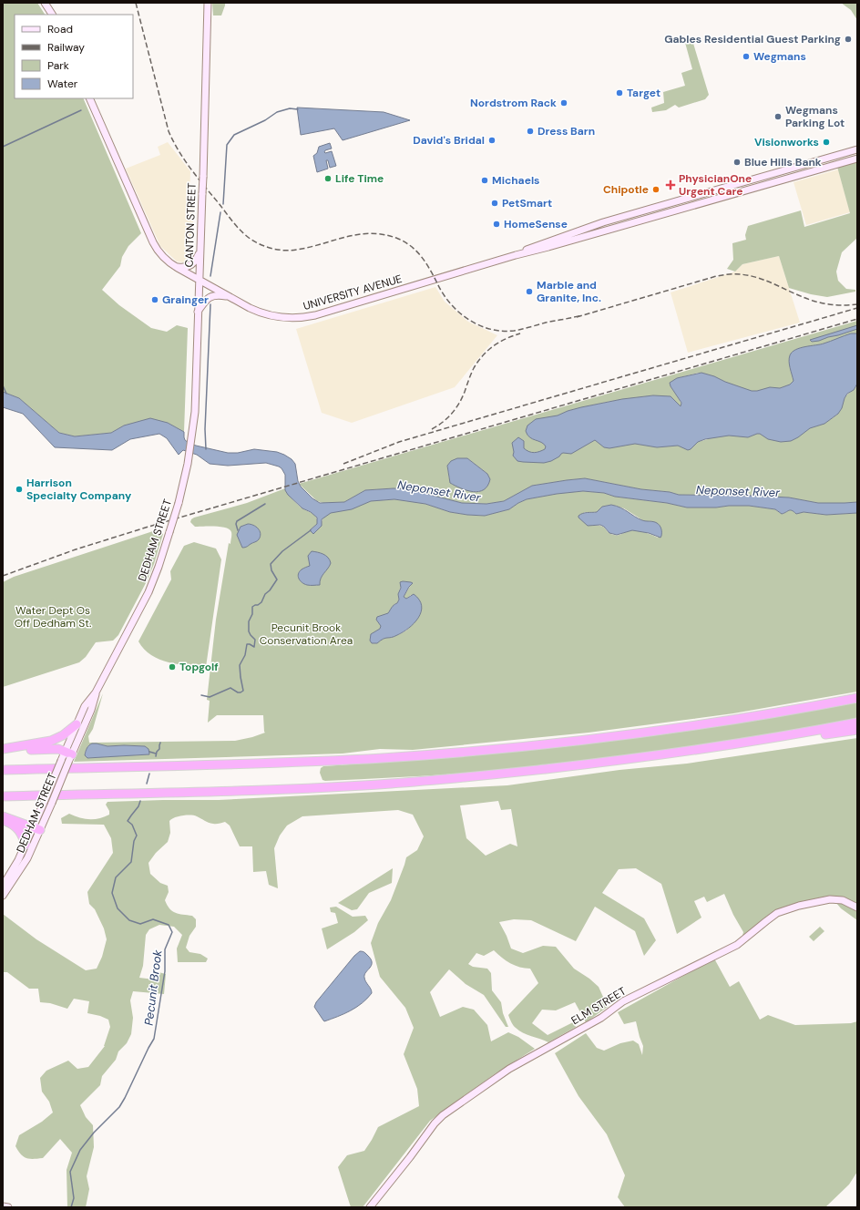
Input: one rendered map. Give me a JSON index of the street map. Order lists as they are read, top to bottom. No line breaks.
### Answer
{"streets":{"main road":["CANTON STREET","UNIVERSITY AVENUE","DEDHAM STREET","ELM STREET"]},"crossings":[["CANTON STREET","UNIVERSITY AVENUE"],["CANTON STREET","DEDHAM STREET"]],"water":["Neponset River","Pecunit Brook"],"parks":["Water Dept Os Off Dedham St.","Pecunit Brook Conservation Area"],"places":{"other":["Gables Residential Guest Parking","Wegmans","Target","Nordstrom Rack","Wegmans Parking Lot","Dress Barn","David's Bridal","Visionworks","Blue Hills Bank","Life Time","Michaels","Chipotle","PetSmart","HomeSense","Marble and Granite, Inc.","Grainger","Harrison Specialty Company","Topgolf"],"health":["PhysicianOne Urgent Care"]},"legend":["Road","Railway","Park","Water"]}
